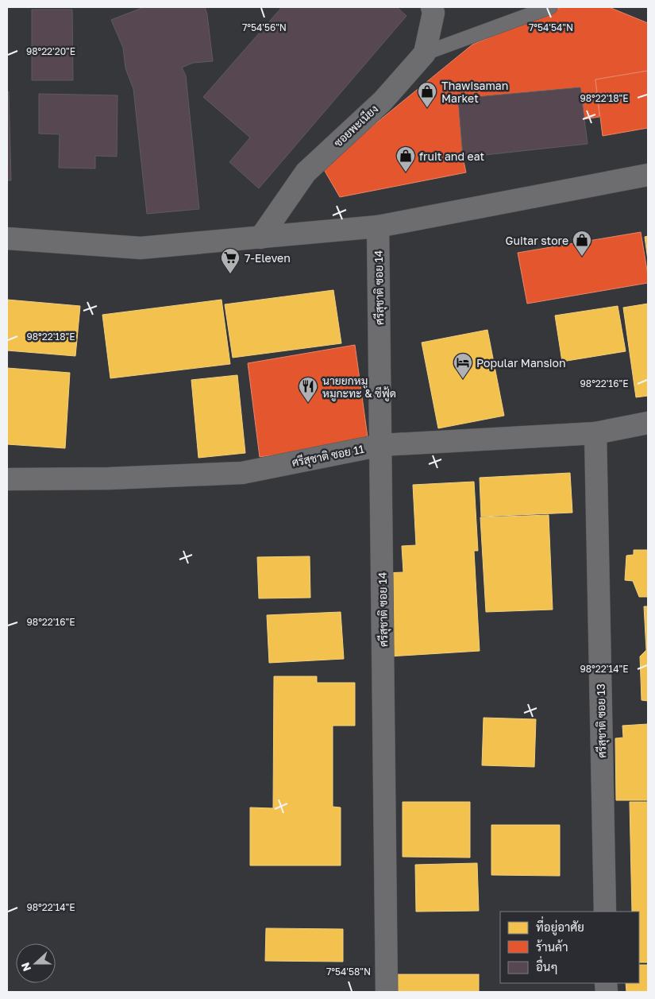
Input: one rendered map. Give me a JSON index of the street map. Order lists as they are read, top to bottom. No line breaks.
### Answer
{"streets":{"street":["ซอยพะเนียง","ศรีสุชาติ ซอย 14","ศรีสุชาติ ซอย 11","ศรีสุชาติ ซอย 13"]},"crossings":[["ศรีสุชาติ ซอย 14","ศรีสุชาติ ซอย 11"],["ศรีสุชาติ ซอย 11","ศรีสุชาติ ซอย 13"]],"places":{"shop":["Thawisaman Market","fruit and eat","Guitar store"],"supermarket":["7-Eleven"],"hotel":["Popular Mansion"],"restaurant":["นายยกหมู หมูกะทะ & ซีฟู้ด"]},"legend":["ที่อยู่อาศัย","ร้านค้า","อื่นๆ"],"north":"left","coordinates":["7°54'56\"N","7°54'54\"N","98°22'20\"E","98°22'18\"E","98°22'16\"E","98°22'14\"E","7°54'58\"N"]}
